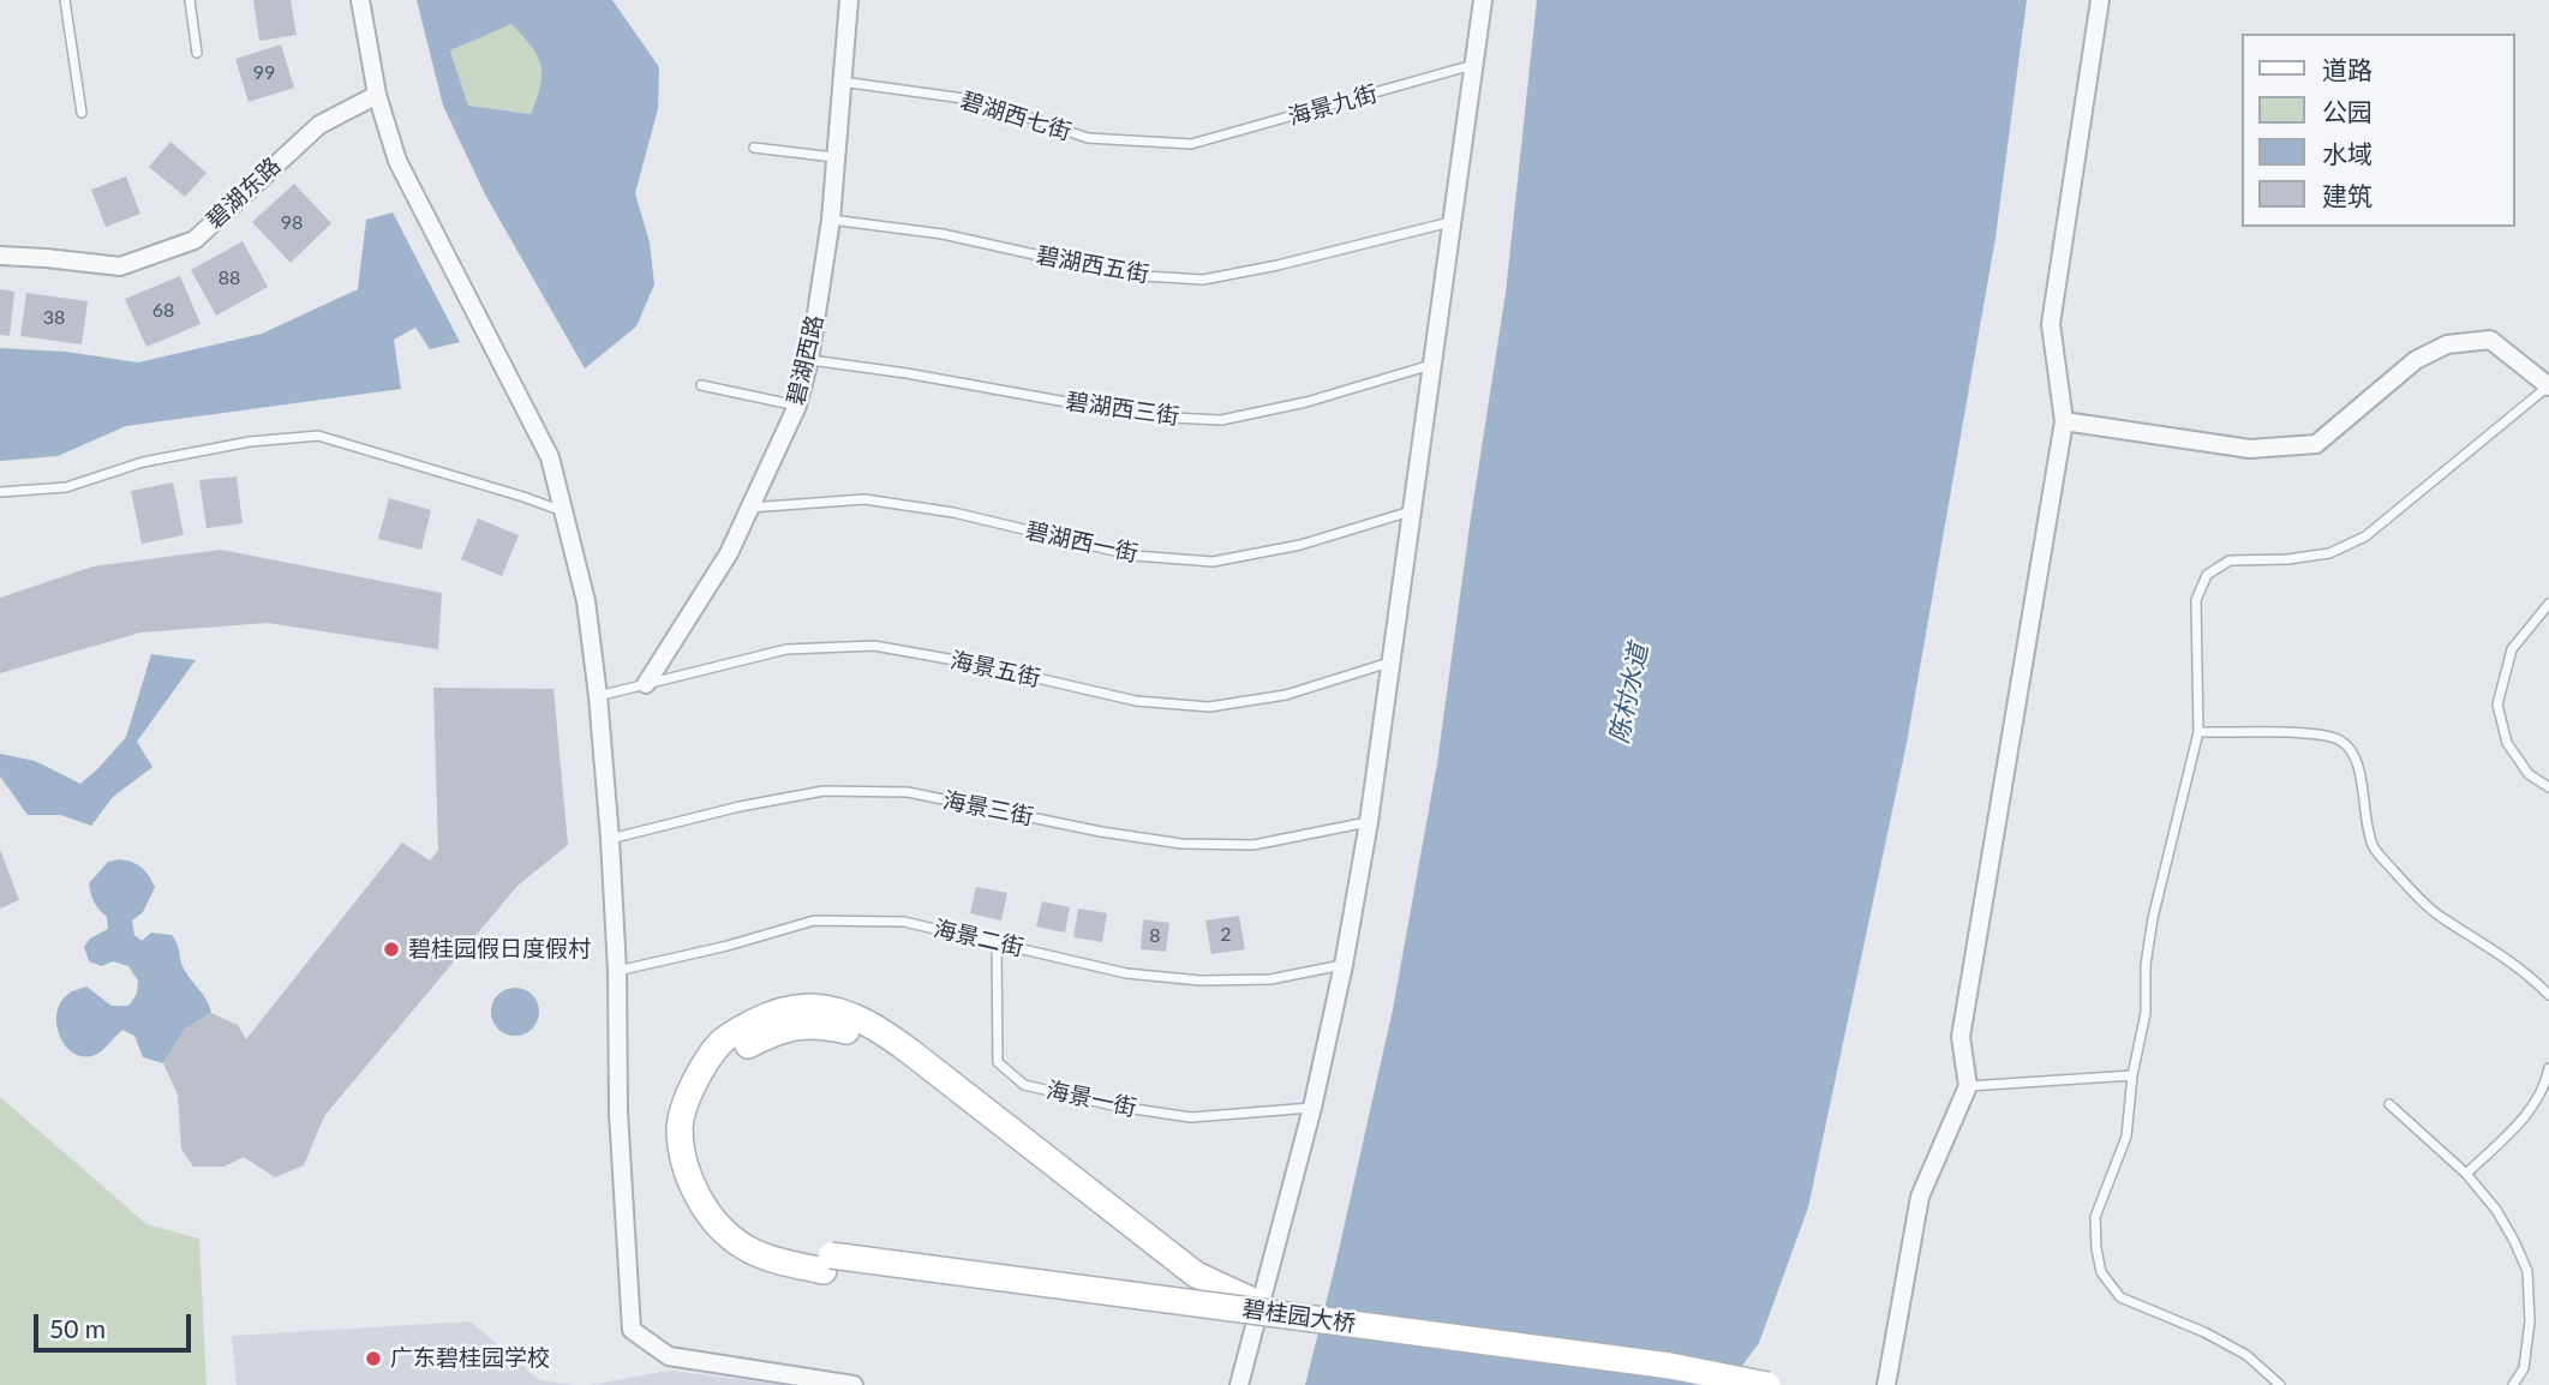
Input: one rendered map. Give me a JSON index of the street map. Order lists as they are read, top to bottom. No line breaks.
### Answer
{"streets":{"main road":["碧桂园大桥"],"street":["碧湖东路","碧湖西路"],"lane":["海景九街","碧湖西七街","碧湖西五街","碧湖西三街","碧湖西一街","海景五街","海景三街","海景二街","海景一街"]},"crossings":[["海景九街","碧湖西七街"],["碧湖西七街","碧湖西路"],["碧湖西五街","碧湖西路"],["碧湖西路","碧湖西三街"],["碧湖西路","碧湖西一街"],["碧湖西路","海景五街"],["海景二街","海景一街"]],"water":["陈村水道"],"places":["碧桂园假日度假村","广东碧桂园学校"],"house_numbers":["99","98","88","68","38","2","8"],"legend":["道路","公园","水域","建筑"],"scale_bar":"50 m"}
